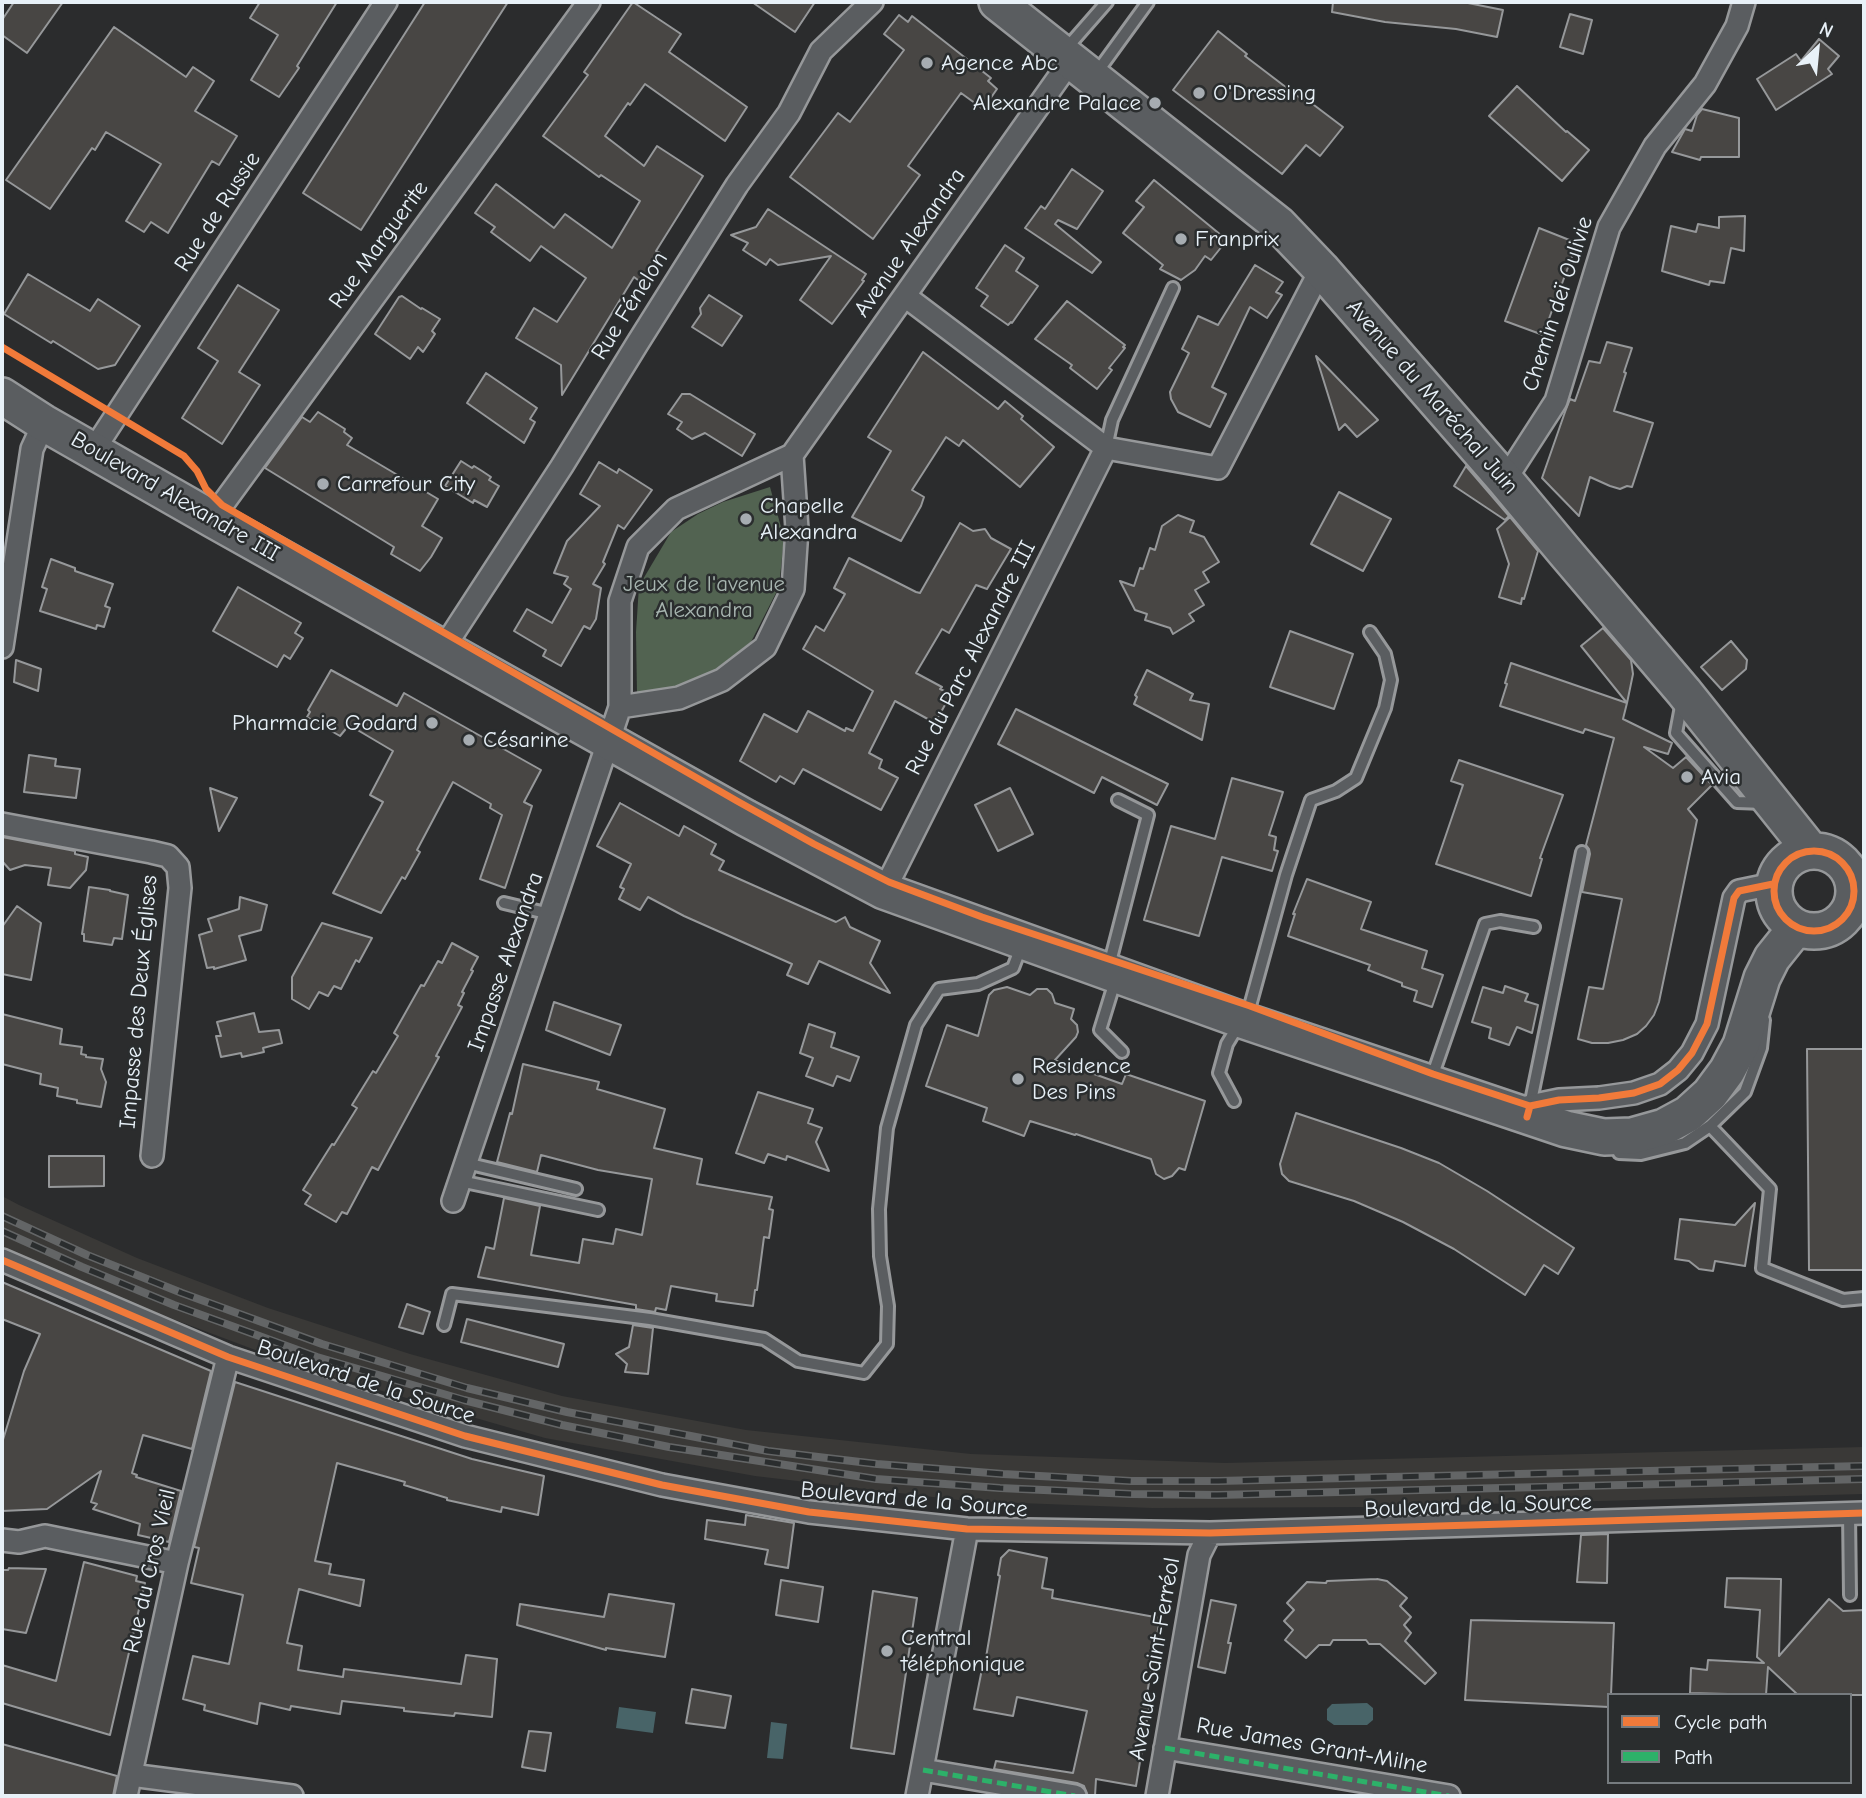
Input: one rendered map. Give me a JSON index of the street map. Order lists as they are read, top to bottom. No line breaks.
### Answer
{"streets":{"main road":["Avenue du Maréchal Juin","Boulevard Alexandre III"],"street":["Rue de Russie","Avenue Alexandra","Rue Marguerite","Chemin deï Oulivie","Rue Fénelon","Rue du Parc Alexandre III","Impasse Alexandra","Impasse des Deux Églises","Boulevard de la Source","Rue du Cros Vieil","Avenue Saint-Ferréol","Rue James Grant-Milne"]},"crossings":[["Rue de Russie","Boulevard Alexandre III"],["Avenue Alexandra","Avenue du Maréchal Juin"],["Rue Marguerite","Boulevard Alexandre III"],["Chemin deï Oulivie","Avenue du Maréchal Juin"],["Rue Fénelon","Boulevard Alexandre III"],["Avenue du Maréchal Juin","Boulevard Alexandre III"],["Boulevard Alexandre III","Rue du Parc Alexandre III"],["Boulevard Alexandre III","Impasse Alexandra"],["Boulevard de la Source","Rue du Cros Vieil"],["Boulevard de la Source","Avenue Saint-Ferréol"],["Avenue Saint-Ferréol","Rue James Grant-Milne"]],"parks":["Jeux de l'avenue Alexandra"],"places":["Agence Abc","O'Dressing","Alexandre Palace","Franprix","Carrefour City","Chapelle Alexandra","Pharmacie Godard","Césarine","Avia","Residence Des Pins","Central téléphonique"],"legend":["Cycle path","Path"],"north":"top right"}
